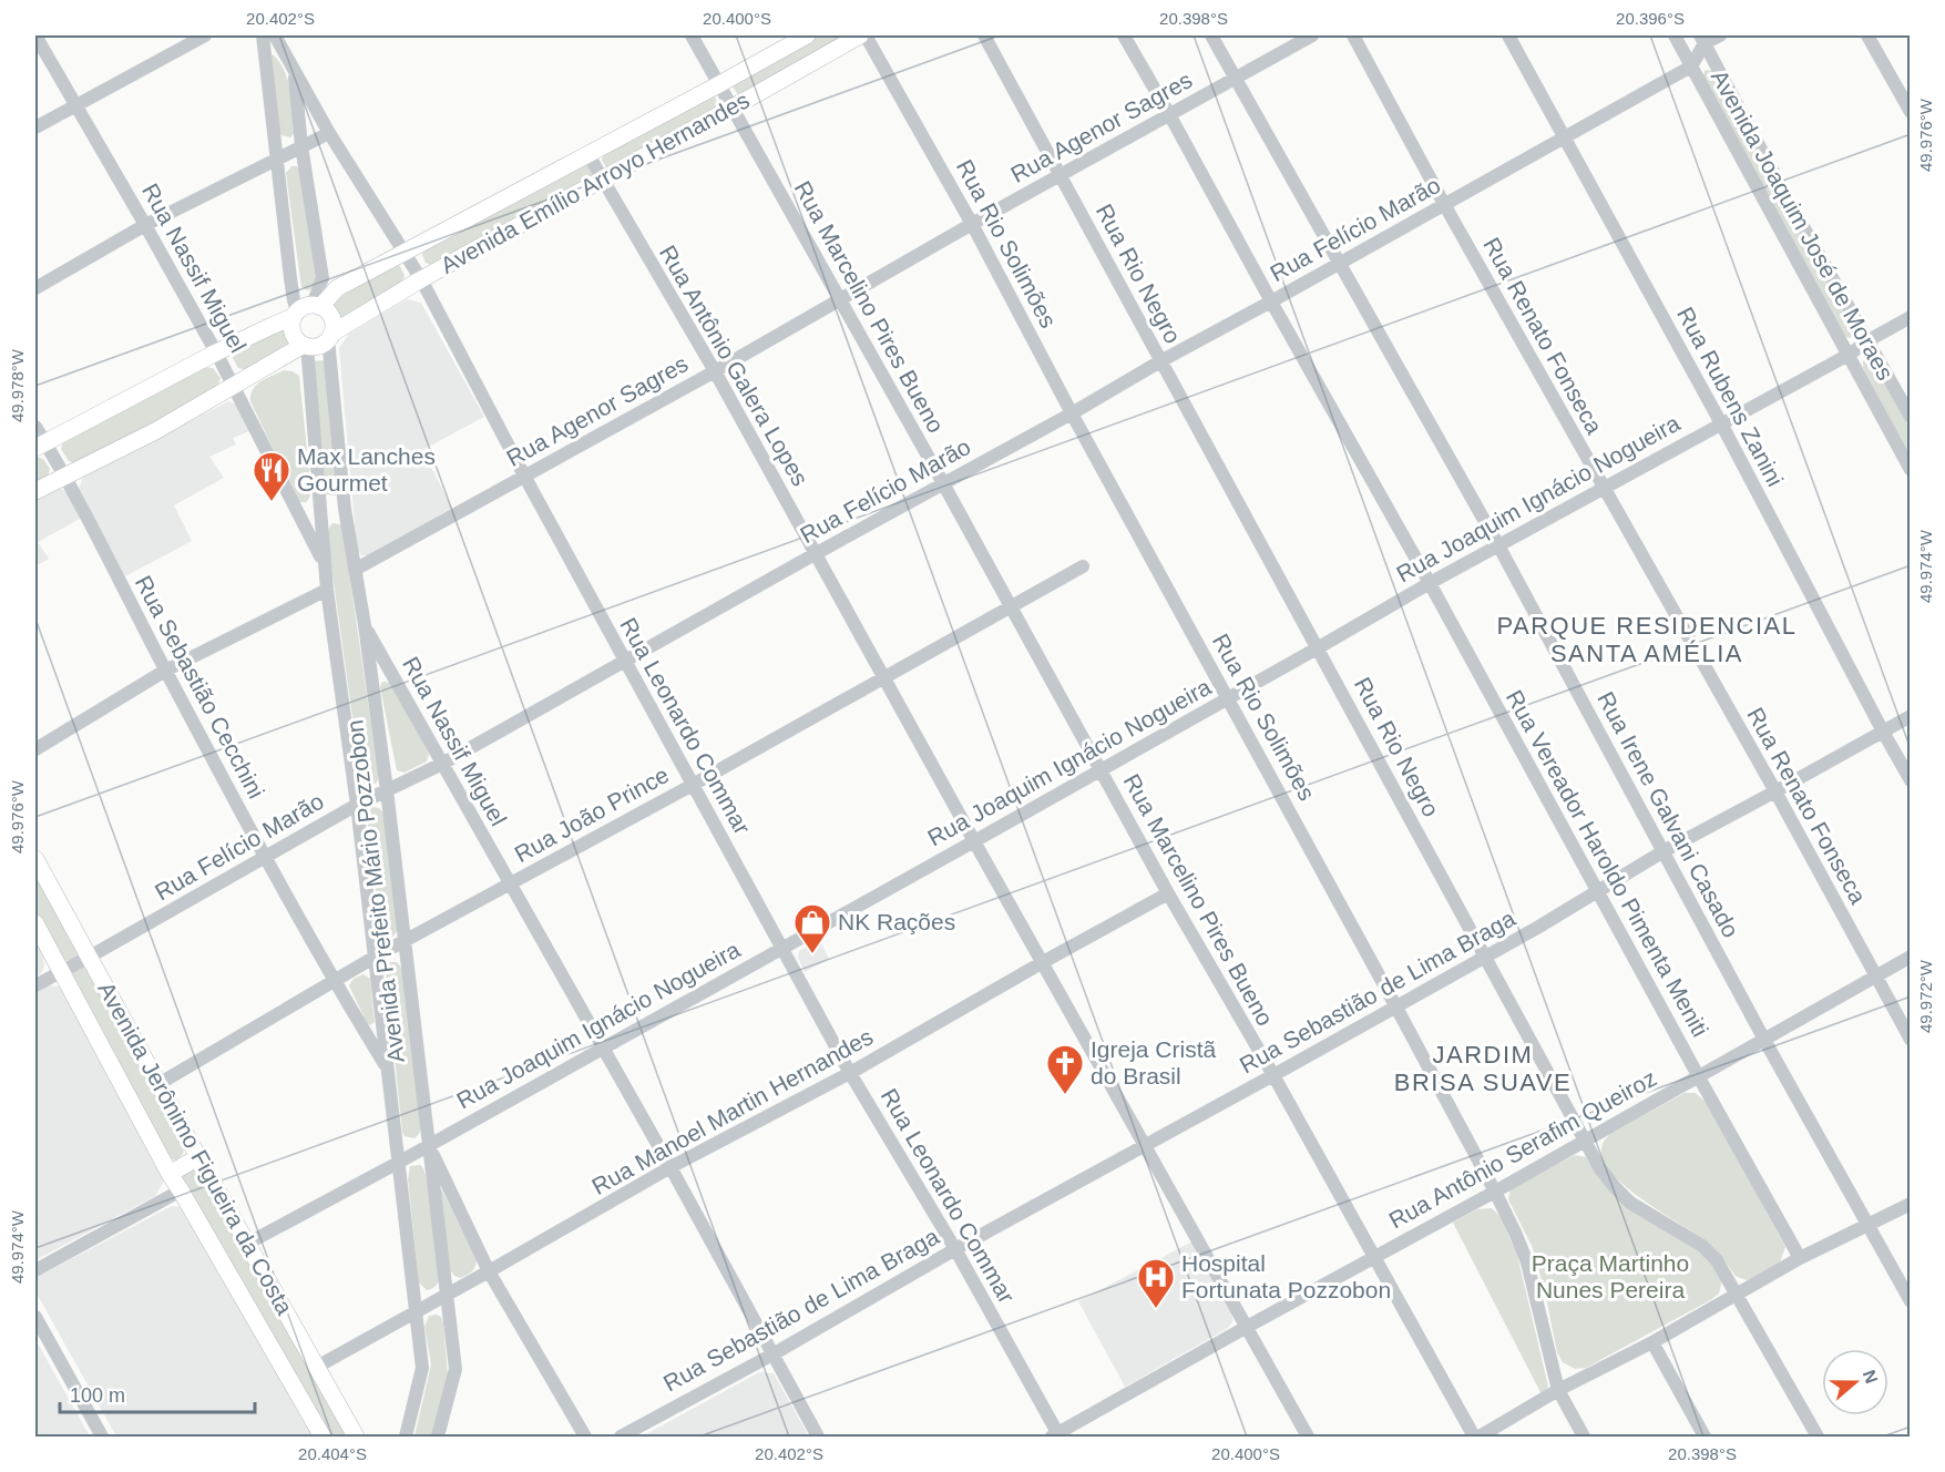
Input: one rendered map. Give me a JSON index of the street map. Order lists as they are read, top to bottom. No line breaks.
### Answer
{"streets":{"main road":["Avenida Emílio Arroyo Hernandes","Avenida Jerônimo Figueira da Costa"],"street":["Rua Agenor Sagres","Avenida Joaquim José de Moraes","Rua Felício Marão","Rua Rio Solimões","Rua Nassif Miguel","Rua Rio Negro","Rua Marcelino Pires Bueno","Rua Renato Fonseca","Rua Antônio Galera Lopes","Rua Rubens Zanini","Rua Joaquim Ignácio Nogueira","Rua Sebastião Cecchini","Rua Leonardo Commar","Rua João Prince","Rua Irene Galvani Casado","Rua Vereador Haroldo Pimenta Meniti","Avenida Prefeito Mário Pozzobon","Rua Sebastião de Lima Braga","Rua Manoel Martin Hernandes","Rua Antônio Serafim Queiroz"]},"crossings":[["Rua Agenor Sagres","Rua Rio Solimões"],["Rua Agenor Sagres","Rua Rio Negro"],["Rua Agenor Sagres","Rua Marcelino Pires Bueno"],["Rua Agenor Sagres","Rua Antônio Galera Lopes"],["Rua Agenor Sagres","Rua Leonardo Commar"],["Rua Agenor Sagres","Rua Irene Galvani Casado"],["Rua Agenor Sagres","Rua Vereador Haroldo Pimenta Meniti"],["Rua Agenor Sagres","Avenida Prefeito Mário Pozzobon"],["Avenida Emílio Arroyo Hernandes","Rua Nassif Miguel"],["Avenida Emílio Arroyo Hernandes","Rua Marcelino Pires Bueno"],["Avenida Emílio Arroyo Hernandes","Rua Antônio Galera Lopes"],["Avenida Emílio Arroyo Hernandes","Rua Sebastião Cecchini"],["Avenida Emílio Arroyo Hernandes","Rua Leonardo Commar"],["Avenida Emílio Arroyo Hernandes","Avenida Prefeito Mário Pozzobon"],["Avenida Joaquim José de Moraes","Rua Felício Marão"],["Avenida Joaquim José de Moraes","Rua Joaquim Ignácio Nogueira"],["Rua Felício Marão","Rua Rio Solimões"],["Rua Felício Marão","Rua Nassif Miguel"],["Rua Felício Marão","Rua Rio Negro"],["Rua Felício Marão","Rua Marcelino Pires Bueno"],["Rua Felício Marão","Rua Renato Fonseca"],["Rua Felício Marão","Rua Antônio Galera Lopes"],["Rua Felício Marão","Rua Rubens Zanini"],["Rua Felício Marão","Rua Sebastião Cecchini"],["Rua Felício Marão","Rua Leonardo Commar"],["Rua Felício Marão","Rua Irene Galvani Casado"],["Rua Felício Marão","Rua Vereador Haroldo Pimenta Meniti"],["Rua Felício Marão","Avenida Prefeito Mário Pozzobon"],["Rua Felício Marão","Avenida Jerônimo Figueira da Costa"],["Rua Rio Solimões","Rua Joaquim Ignácio Nogueira"],["Rua Rio Solimões","Rua Sebastião de Lima Braga"],["Rua Rio Solimões","Rua Antônio Serafim Queiroz"],["Rua Nassif Miguel","Rua Joaquim Ignácio Nogueira"],["Rua Nassif Miguel","Rua João Prince"],["Rua Nassif Miguel","Avenida Prefeito Mário Pozzobon"],["Rua Nassif Miguel","Rua Sebastião de Lima Braga"],["Rua Nassif Miguel","Rua Manoel Martin Hernandes"],["Rua Rio Negro","Rua Joaquim Ignácio Nogueira"],["Rua Rio Negro","Rua Sebastião de Lima Braga"],["Rua Rio Negro","Rua Antônio Serafim Queiroz"],["Rua Marcelino Pires Bueno","Rua Joaquim Ignácio Nogueira"],["Rua Marcelino Pires Bueno","Rua João Prince"],["Rua Marcelino Pires Bueno","Rua Sebastião de Lima Braga"],["Rua Marcelino Pires Bueno","Rua Manoel Martin Hernandes"],["Rua Marcelino Pires Bueno","Rua Antônio Serafim Queiroz"],["Rua Renato Fonseca","Rua Joaquim Ignácio Nogueira"],["Rua Renato Fonseca","Rua Sebastião de Lima Braga"],["Rua Renato Fonseca","Rua Antônio Serafim Queiroz"],["Rua Antônio Galera Lopes","Rua Joaquim Ignácio Nogueira"],["Rua Antônio Galera Lopes","Rua João Prince"],["Rua Antônio Galera Lopes","Rua Sebastião de Lima Braga"],["Rua Antônio Galera Lopes","Rua Manoel Martin Hernandes"],["Rua Antônio Galera Lopes","Rua Antônio Serafim Queiroz"],["Rua Rubens Zanini","Rua Joaquim Ignácio Nogueira"],["Rua Rubens Zanini","Rua Sebastião de Lima Braga"],["Rua Joaquim Ignácio Nogueira","Rua Leonardo Commar"],["Rua Joaquim Ignácio Nogueira","Rua Irene Galvani Casado"],["Rua Joaquim Ignácio Nogueira","Rua Vereador Haroldo Pimenta Meniti"],["Rua Joaquim Ignácio Nogueira","Avenida Prefeito Mário Pozzobon"],["Rua Joaquim Ignácio Nogueira","Avenida Jerônimo Figueira da Costa"],["Rua Sebastião Cecchini","Rua João Prince"],["Rua Sebastião Cecchini","Avenida Prefeito Mário Pozzobon"],["Rua Leonardo Commar","Rua João Prince"],["Rua Leonardo Commar","Rua Sebastião de Lima Braga"],["Rua Leonardo Commar","Rua Manoel Martin Hernandes"],["Rua Leonardo Commar","Rua Antônio Serafim Queiroz"],["Rua João Prince","Avenida Prefeito Mário Pozzobon"],["Rua João Prince","Avenida Jerônimo Figueira da Costa"],["Rua Irene Galvani Casado","Rua Sebastião de Lima Braga"],["Rua Irene Galvani Casado","Rua Antônio Serafim Queiroz"],["Rua Vereador Haroldo Pimenta Meniti","Rua Sebastião de Lima Braga"],["Rua Vereador Haroldo Pimenta Meniti","Rua Antônio Serafim Queiroz"],["Avenida Prefeito Mário Pozzobon","Rua Manoel Martin Hernandes"],["Rua Manoel Martin Hernandes","Avenida Jerônimo Figueira da Costa"]],"districts":["PARQUE RESIDENCIAL SANTA AMÉLIA","JARDIM BRISA SUAVE"],"parks":["Praça Martinho Nunes Pereira"],"places":{"restaurant":["Max Lanches Gourmet"],"shop":["NK Rações"],"church":["Igreja Cristã do Brasil"],"hospital":["Hospital Fortunata Pozzobon"]},"scale_bar":"100 m","north":"right","coordinates":["20.402°S","20.400°S","20.398°S","20.396°S","49.976°W","49.978°W","49.974°W","49.972°W","20.404°S"]}
